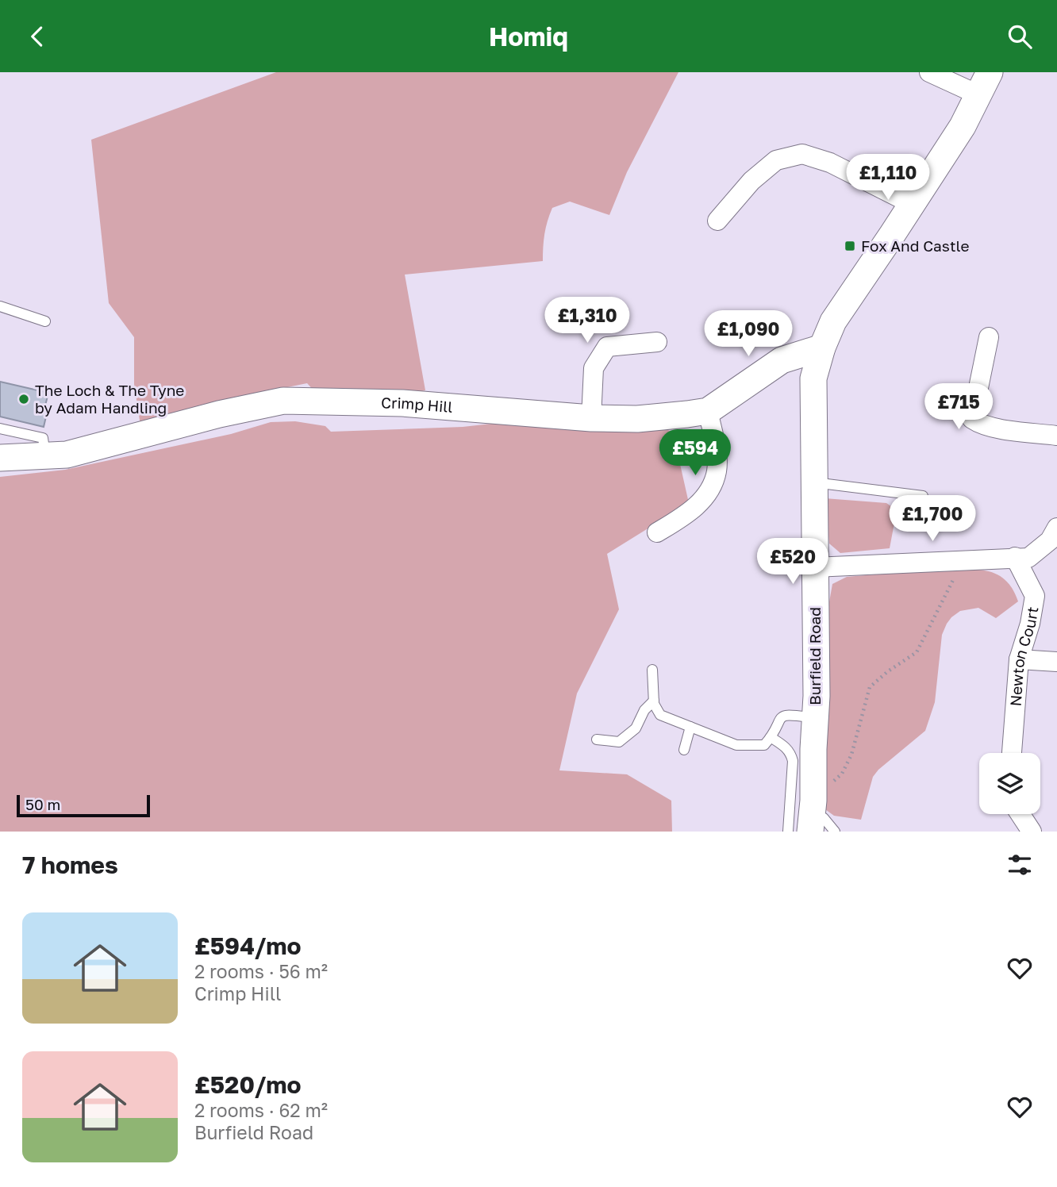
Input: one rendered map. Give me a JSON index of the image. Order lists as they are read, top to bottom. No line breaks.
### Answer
{"streets":{"street":["Crimp Hill","Burfield Road","Newton Court"]},"crossings":[["Crimp Hill","Burfield Road"]],"places":{"transit":["Fox And Castle"],"other":["The Loch & The Tyne by Adam Handling"]},"scale_bar":"50 m","page":{"header":"Homiq","price":["£1,110","£1,310","£1,090","£715","£594","£1,700","£520"],"scale":"50 m","heading":"7 homes","list":[{"name":"£594/mo","note":"2 rooms · 56 m² · Crimp Hill"},{"name":"£520/mo","note":"2 rooms · 62 m² · Burfield Road"}]}}
